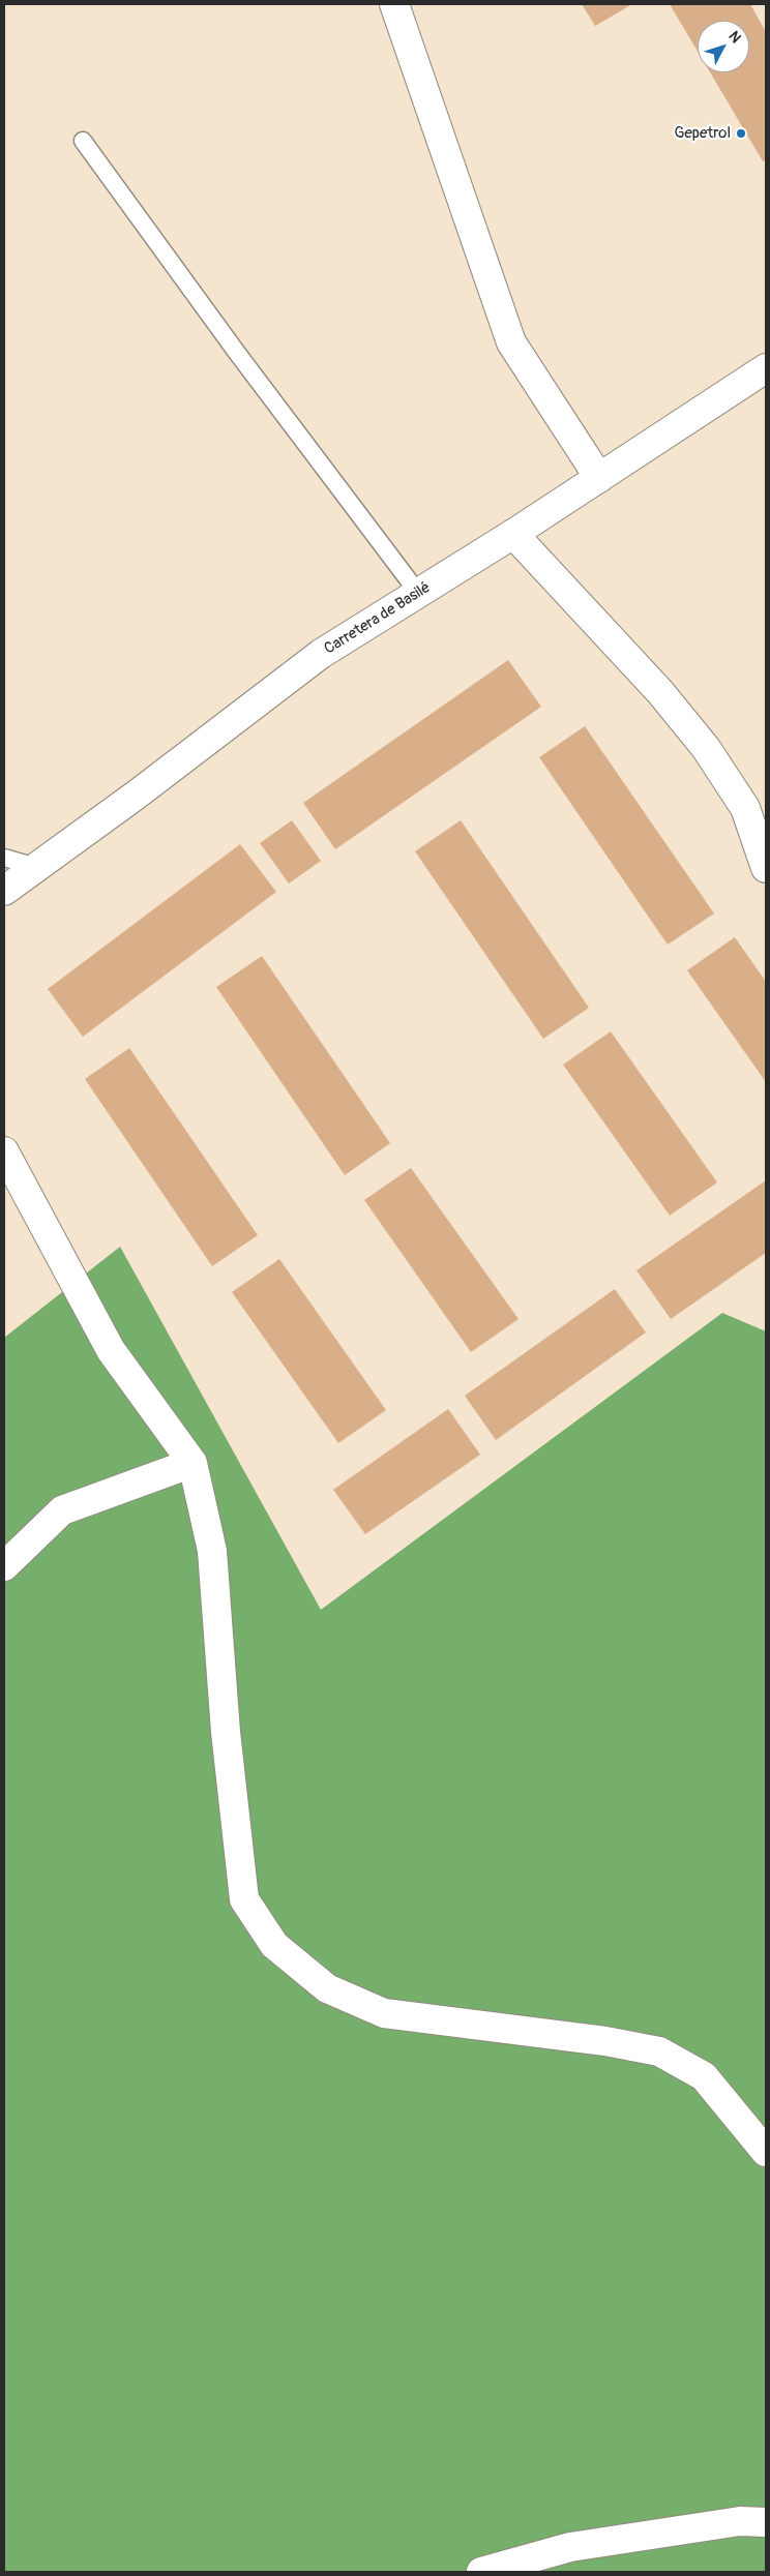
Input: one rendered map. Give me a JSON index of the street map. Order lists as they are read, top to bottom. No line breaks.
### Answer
{"streets":{"street":["Carretera de Basilé"]},"places":["Gepetrol"],"north":"top right"}
